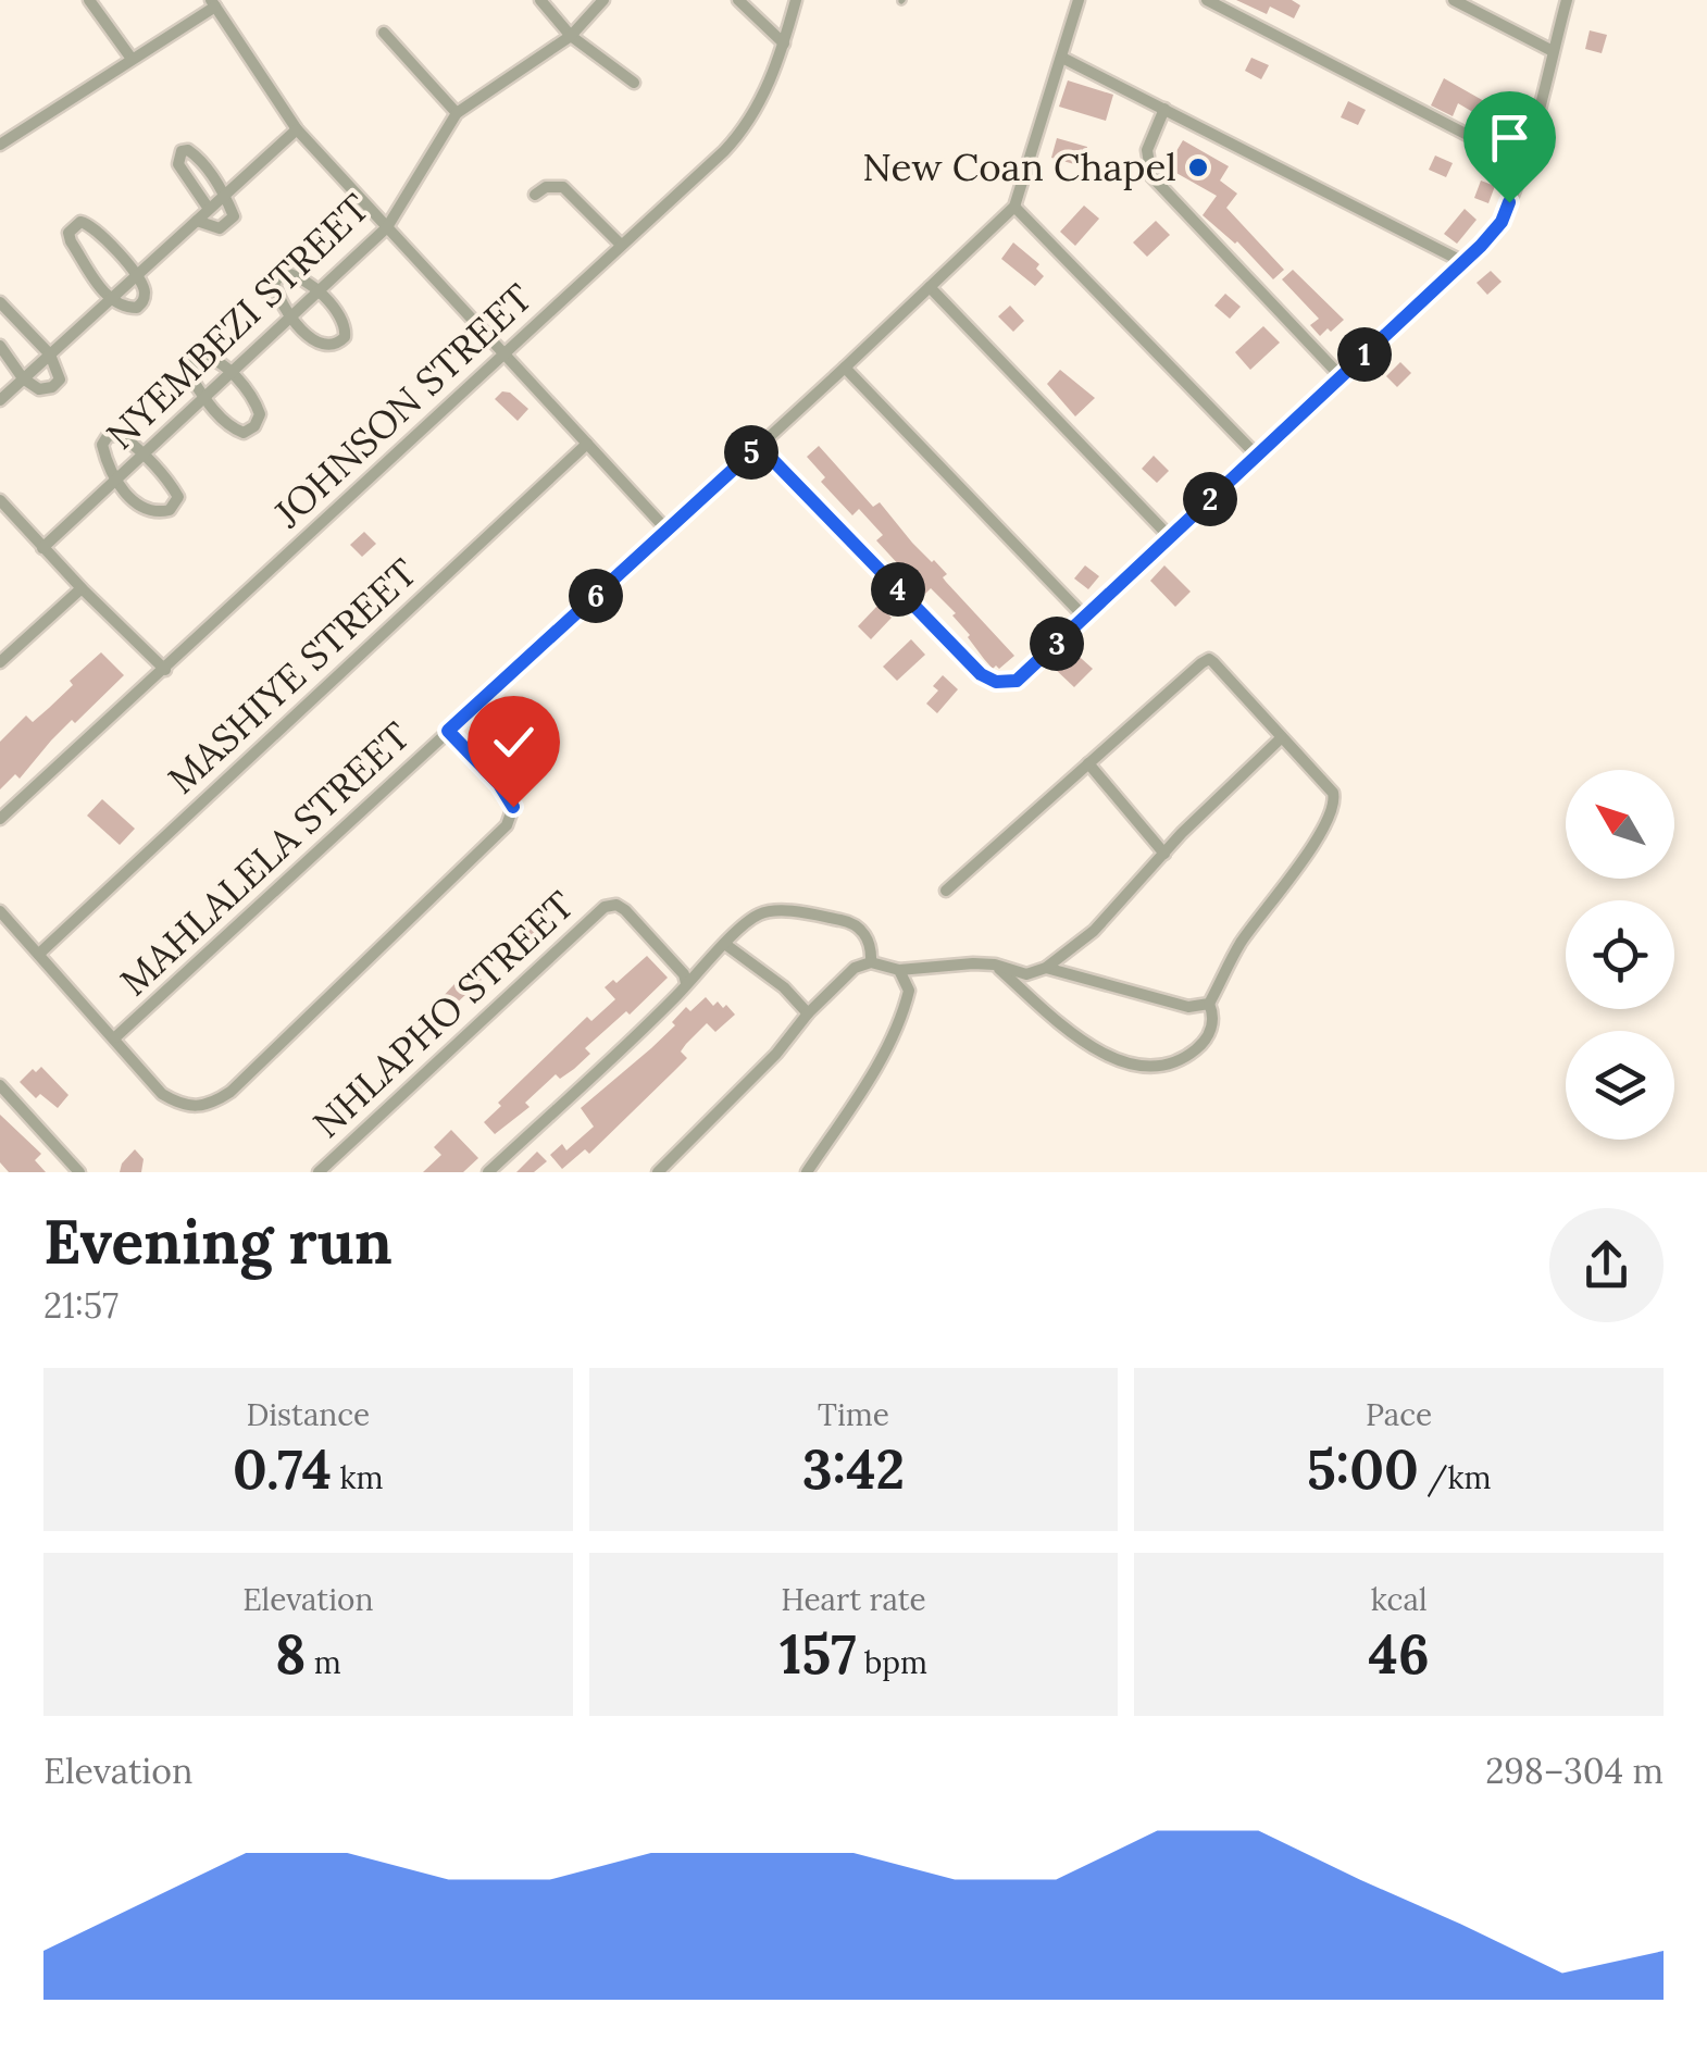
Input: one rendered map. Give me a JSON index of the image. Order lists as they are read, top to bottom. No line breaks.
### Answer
{"streets":{"street":["NYEMBEZI STREET","JOHNSON STREET","MASHIYE STREET","MAHLALELA STREET","NHLAPHO STREET"]},"places":["New Coan Chapel"],"north":"top left","page":{"pins":["1","5","2","4","6","3"],"heading":["Evening run","21:57"],"stats":[["Distance","0.74 km"],["Time","3:42"],["Pace","5:00 /km"],["Elevation","8 m"],["Heart rate","157 bpm"],["kcal","46"]],"chart":["Elevation","298–304 m"]}}
